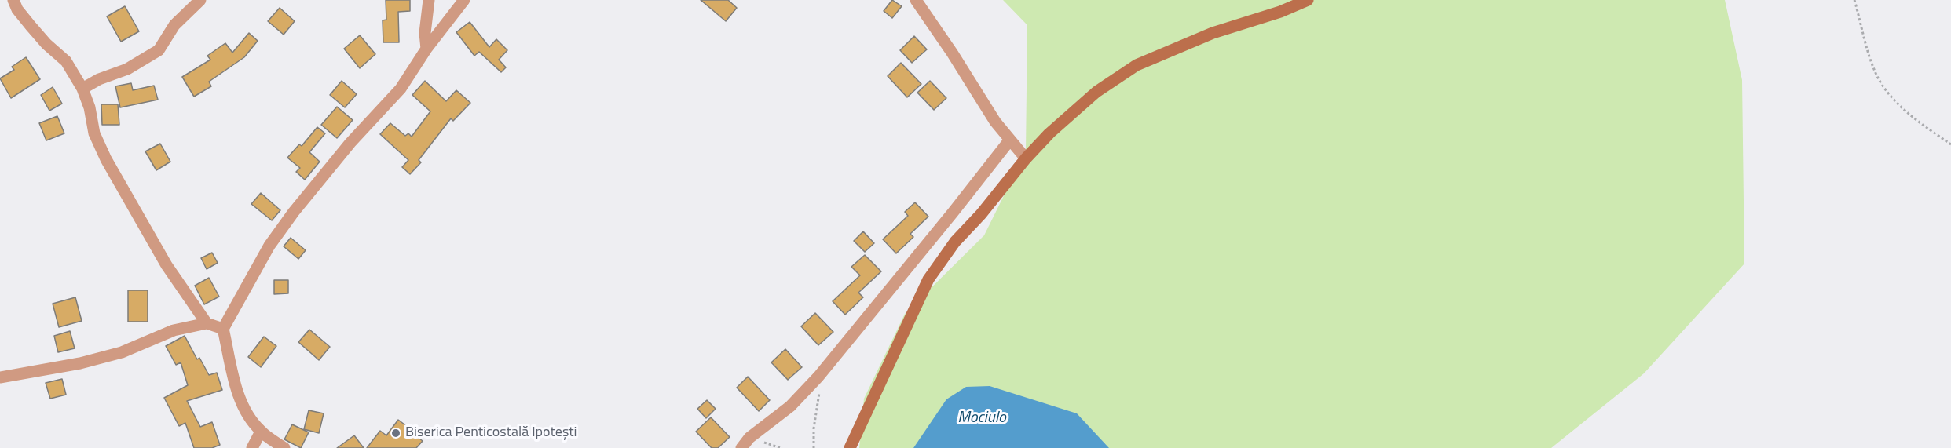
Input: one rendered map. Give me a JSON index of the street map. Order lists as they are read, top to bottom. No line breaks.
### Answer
{"water":["Mociulo"],"places":["Biserica Penticostală Ipotești"]}
